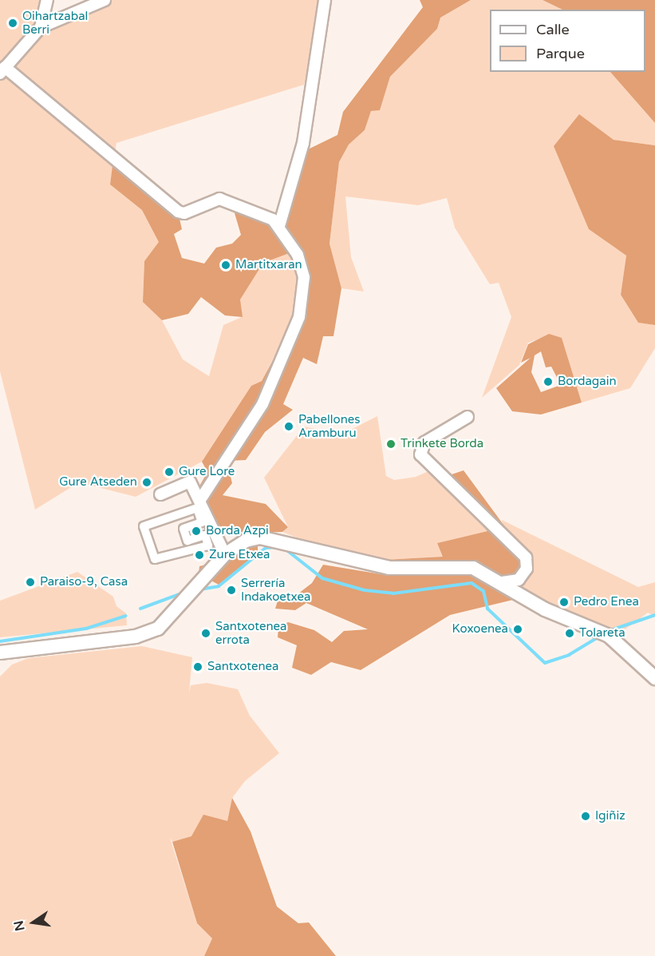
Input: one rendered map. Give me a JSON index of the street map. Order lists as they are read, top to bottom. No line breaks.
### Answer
{"places":["Oihartzabal Berri","Martitxaran","Bordagain","Pabellones Aramburu","Trinkete Borda","Gure Lore","Gure Atseden","Borda Azpi","Zure Etxea","Paraiso-9, Casa","Serrería Indakoetxea","Pedro Enea","Koxoenea","Santxotenea errota","Tolareta","Santxotenea","Igiñiz"],"legend":["Calle","Parque"],"north":"left"}
